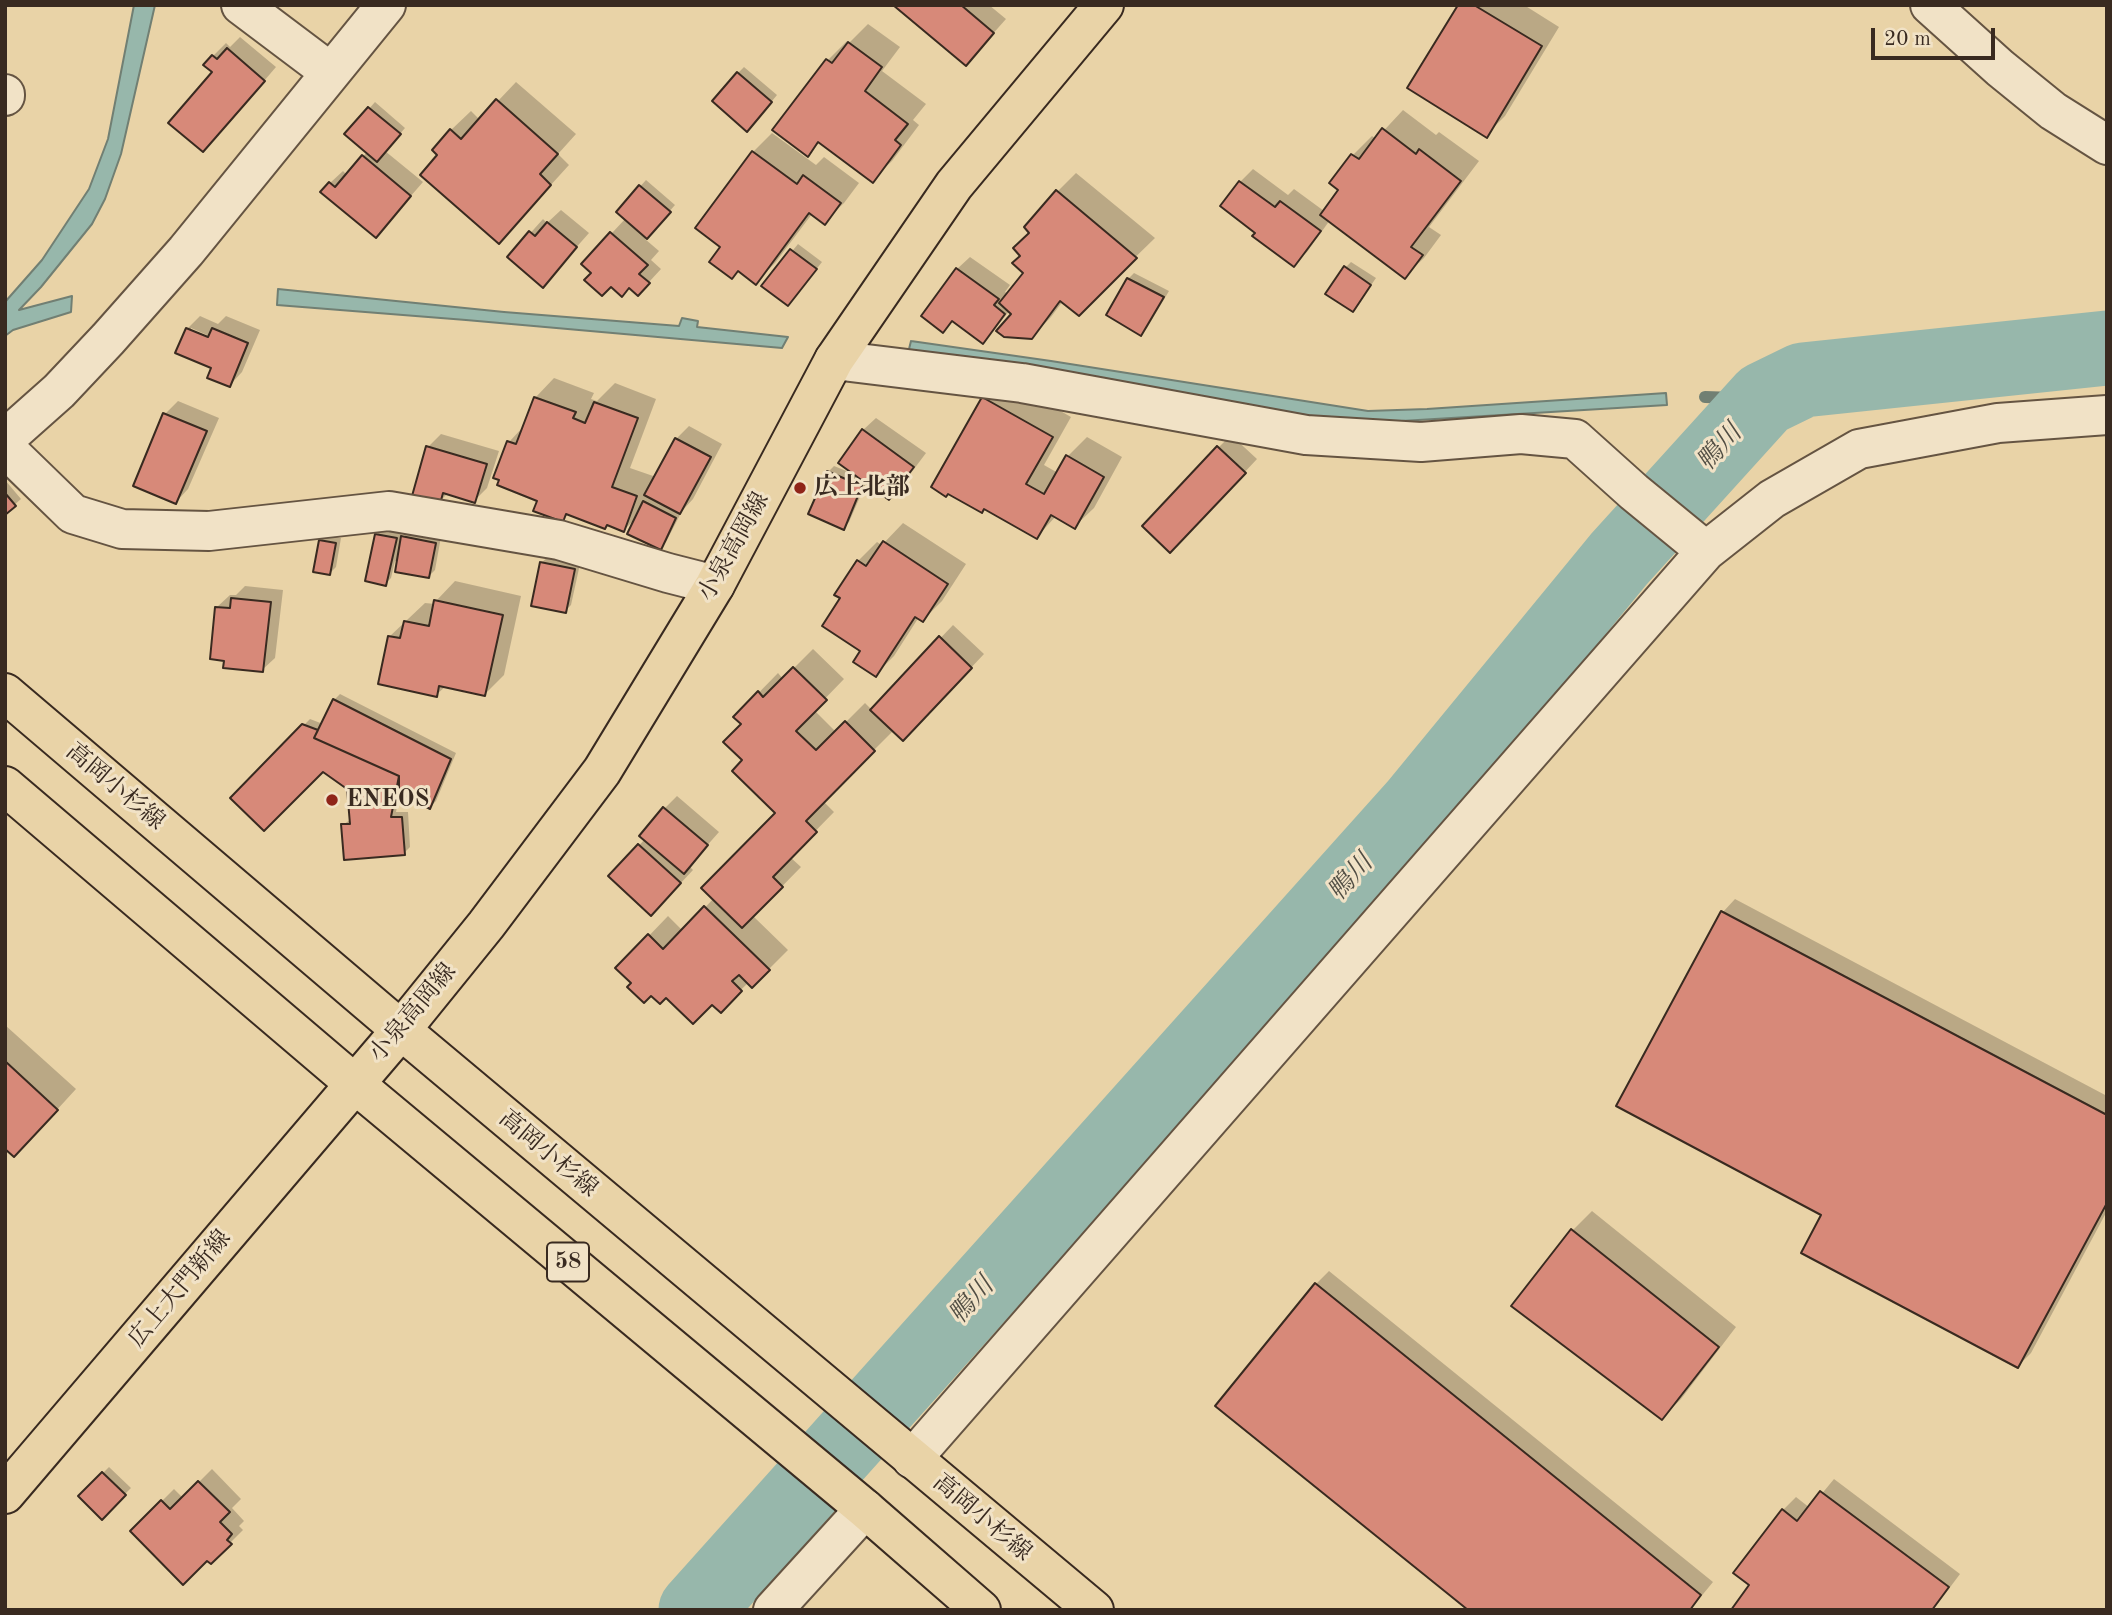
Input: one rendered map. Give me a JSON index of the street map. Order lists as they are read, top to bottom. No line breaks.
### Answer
{"streets":{"main road":["小泉高岡線","高岡小杉線","58","広上大門新線"]},"crossings":[["小泉高岡線","高岡小杉線"],["小泉高岡線","58"],["小泉高岡線","広上大門新線"],["58","広上大門新線"]],"water":["鴨川"],"places":["広上北部","ENEOS"],"scale_bar":"20 m"}
